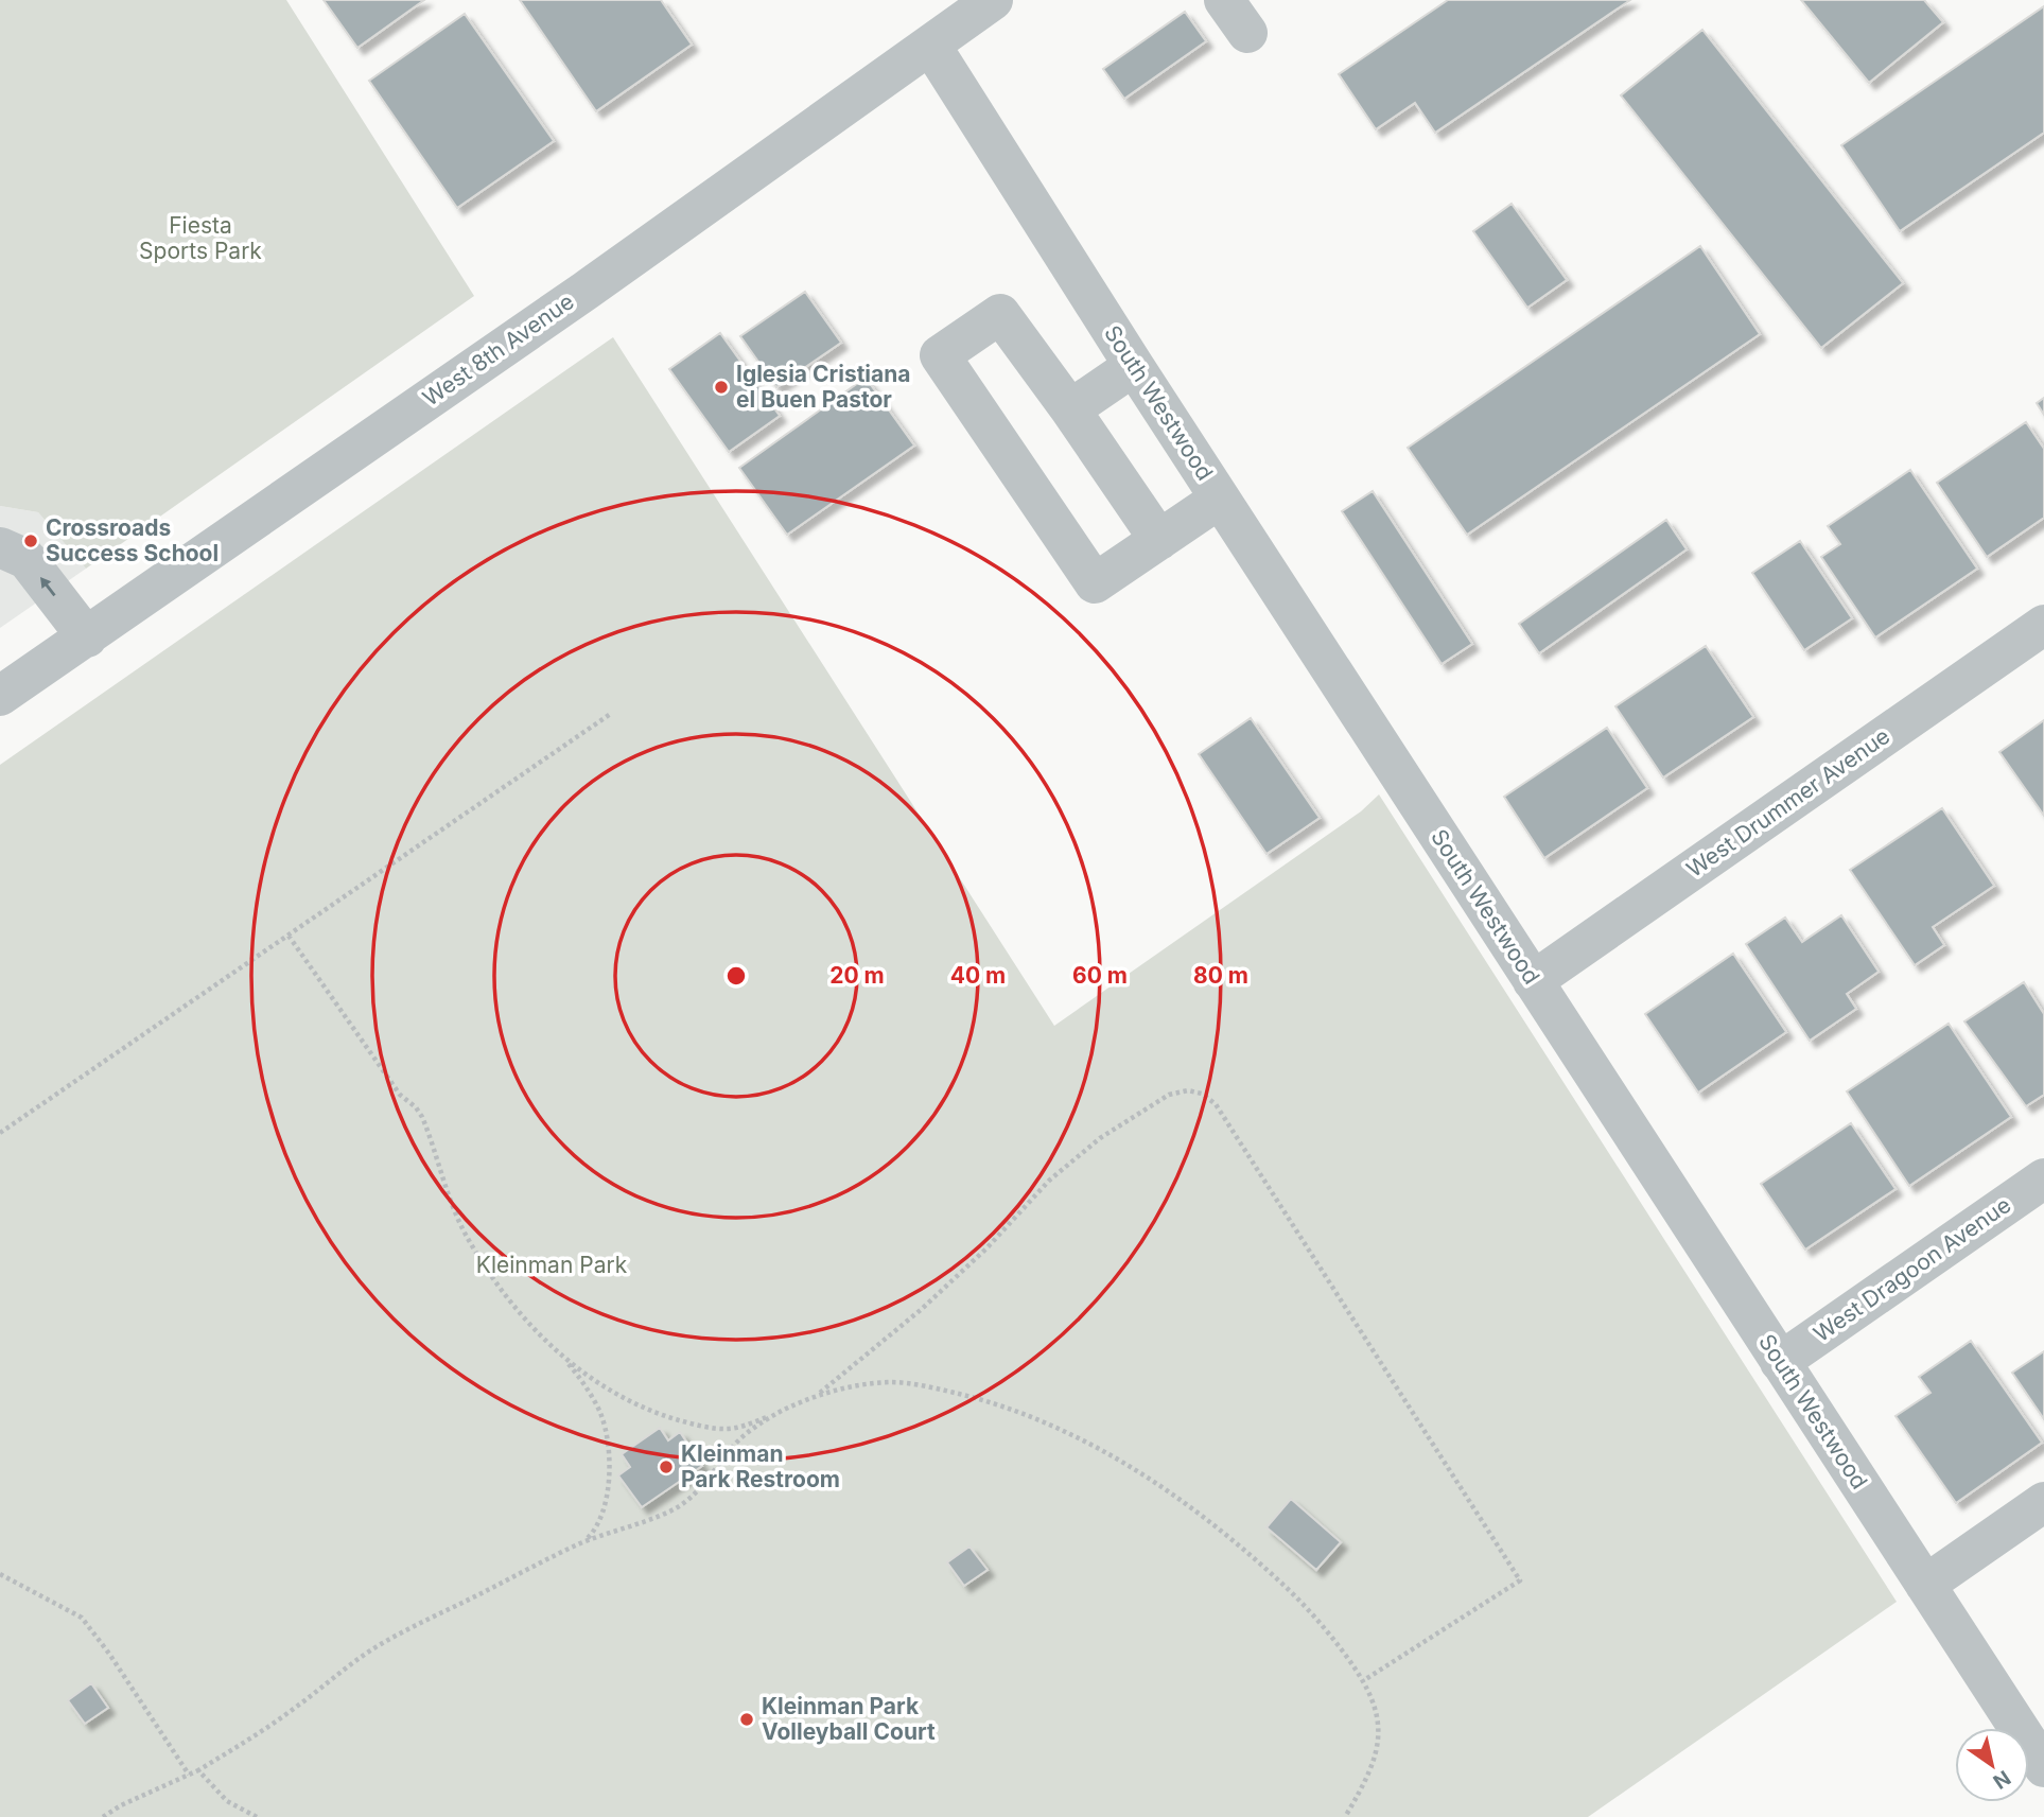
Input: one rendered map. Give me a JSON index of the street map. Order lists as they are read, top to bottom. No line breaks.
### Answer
{"streets":{"street":["West 8th Avenue","South Westwood","West Drummer Avenue","West Dragoon Avenue"]},"crossings":[["West 8th Avenue","South Westwood"],["South Westwood","West Drummer Avenue"],["South Westwood","West Dragoon Avenue"]],"parks":["Fiesta Sports Park","Kleinman Park"],"places":["Iglesia Cristiana el Buen Pastor","Crossroads Success School","Kleinman Park Restroom","Kleinman Park Volleyball Court"],"north":"bottom right","rings":["20 m","40 m","60 m","80 m"]}
